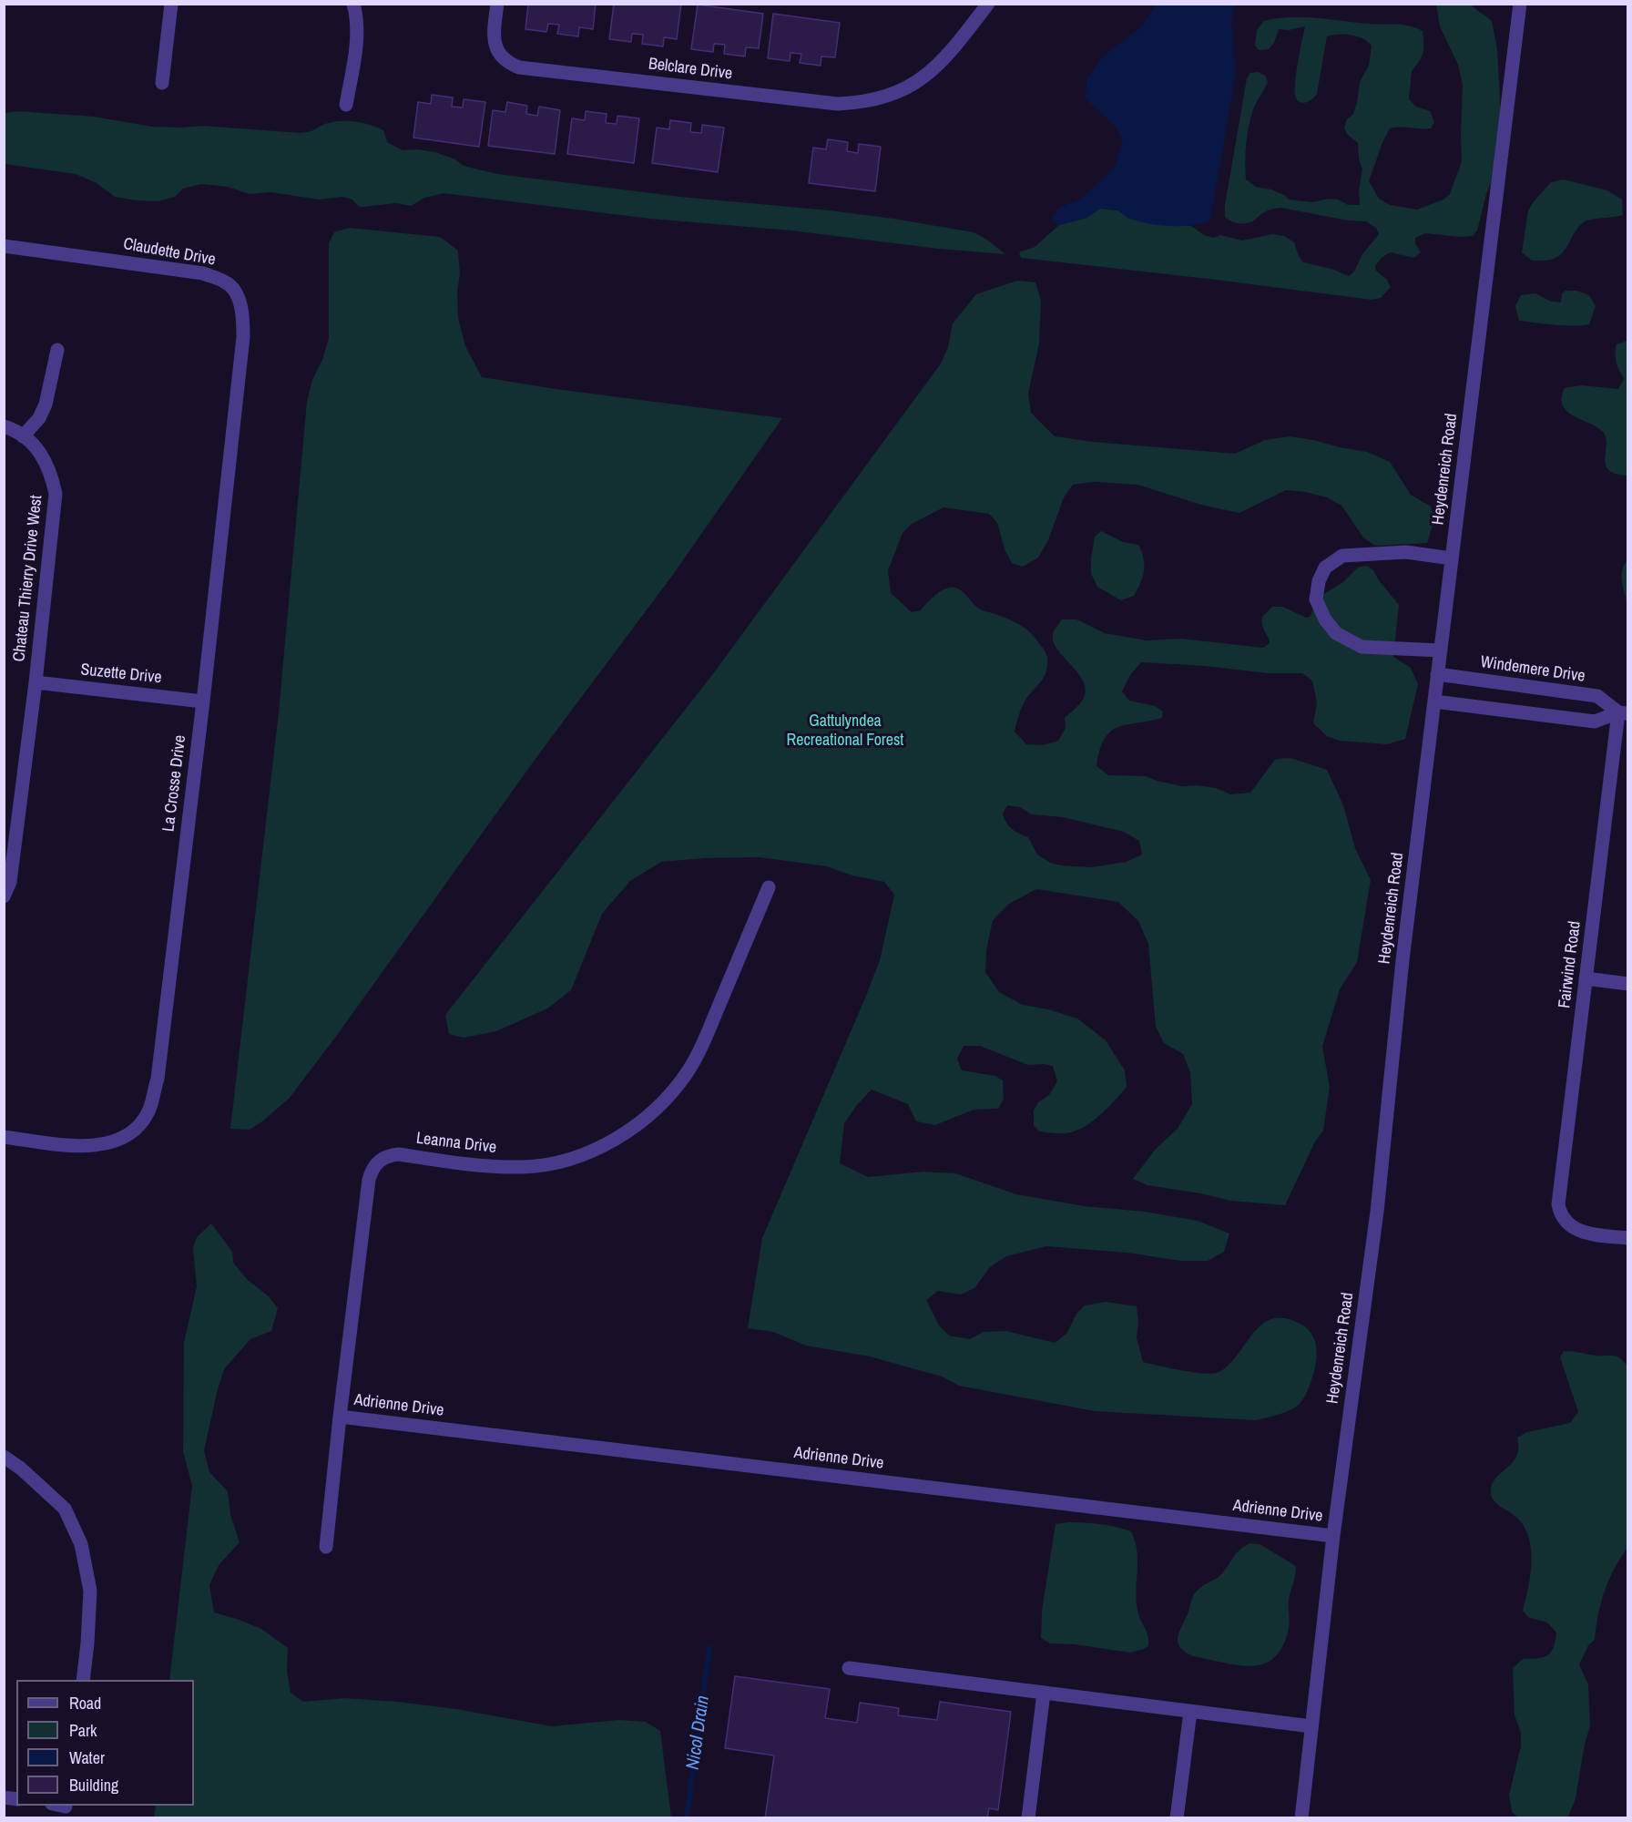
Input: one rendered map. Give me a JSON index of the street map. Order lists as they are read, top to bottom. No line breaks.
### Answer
{"streets":{"street":["Belclare Drive","Claudette Drive","Heydenreich Road","Chateau Thierry Drive West","Windemere Drive","Suzette Drive","La Crosse Drive","Fairwind Road","Leanna Drive","Adrienne Drive"]},"crossings":[["Claudette Drive","La Crosse Drive"],["Heydenreich Road","Windemere Drive"],["Heydenreich Road","Adrienne Drive"],["Chateau Thierry Drive West","Suzette Drive"],["Windemere Drive","Fairwind Road"],["Suzette Drive","La Crosse Drive"],["Leanna Drive","Adrienne Drive"]],"water":["Nicol Drain"],"parks":["Gattulyndea Recreational Forest"],"legend":["Road","Park","Water","Building"]}
